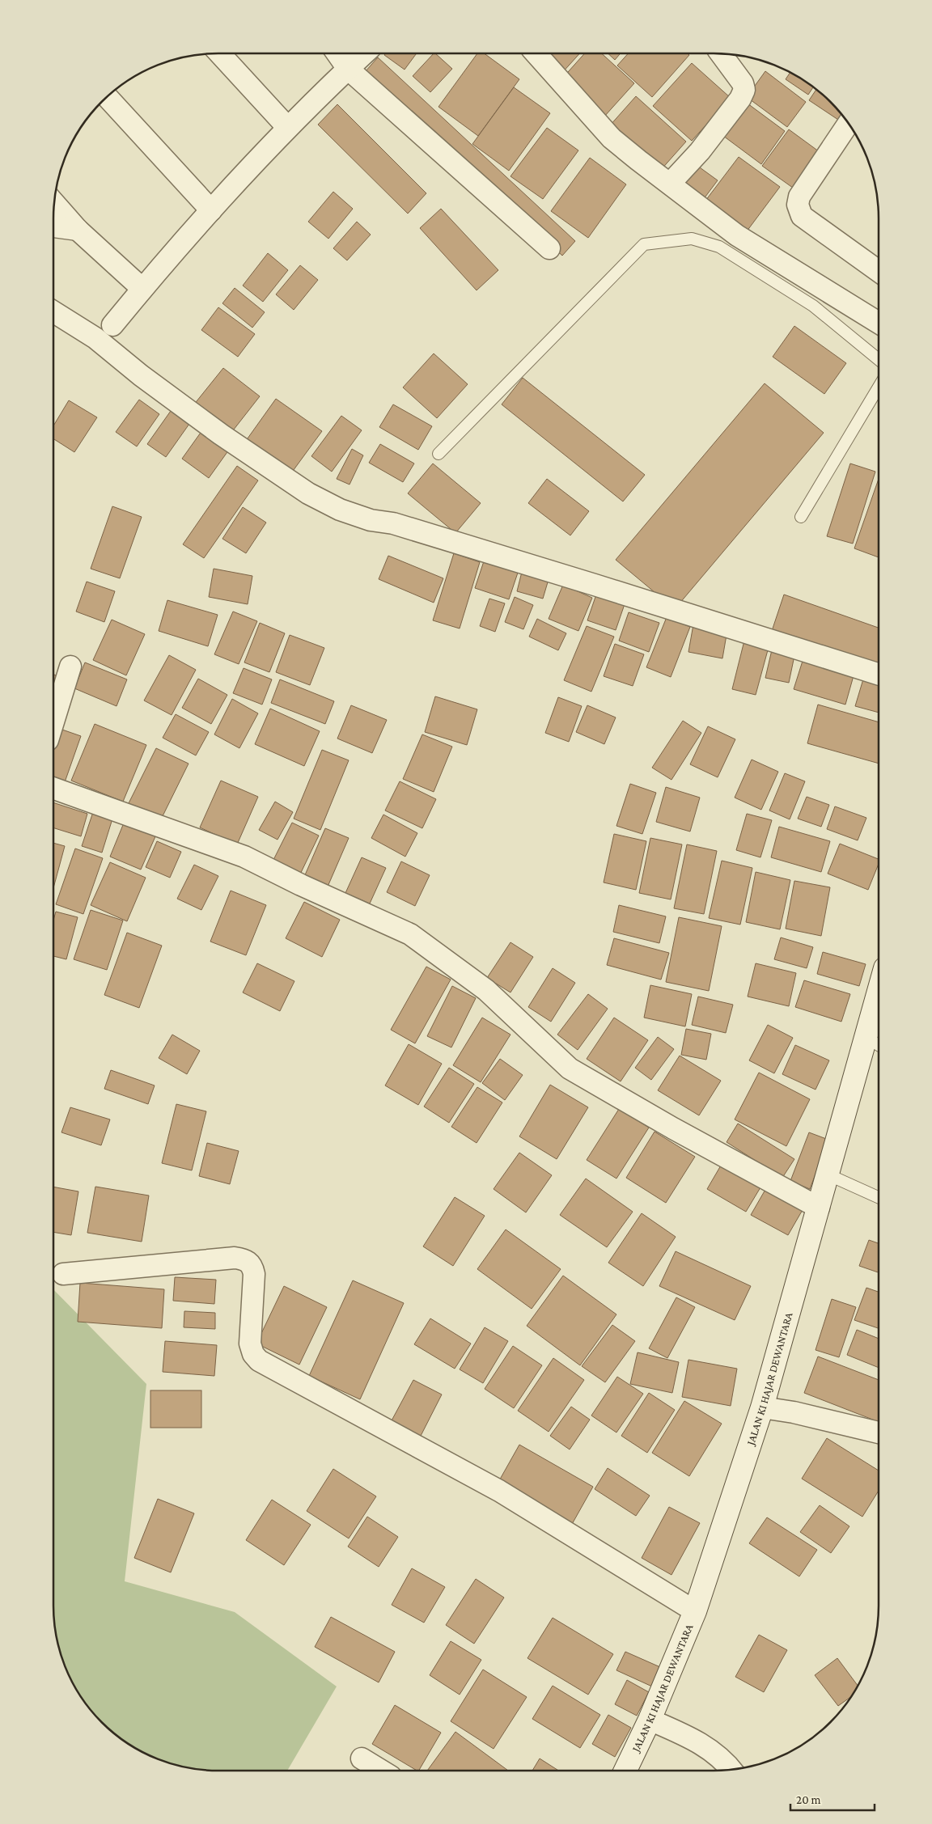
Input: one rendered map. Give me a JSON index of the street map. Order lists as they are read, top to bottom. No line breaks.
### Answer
{"streets":{"main road":["JALAN KI HAJAR DEWANTARA"]},"scale_bar":"20 m"}
